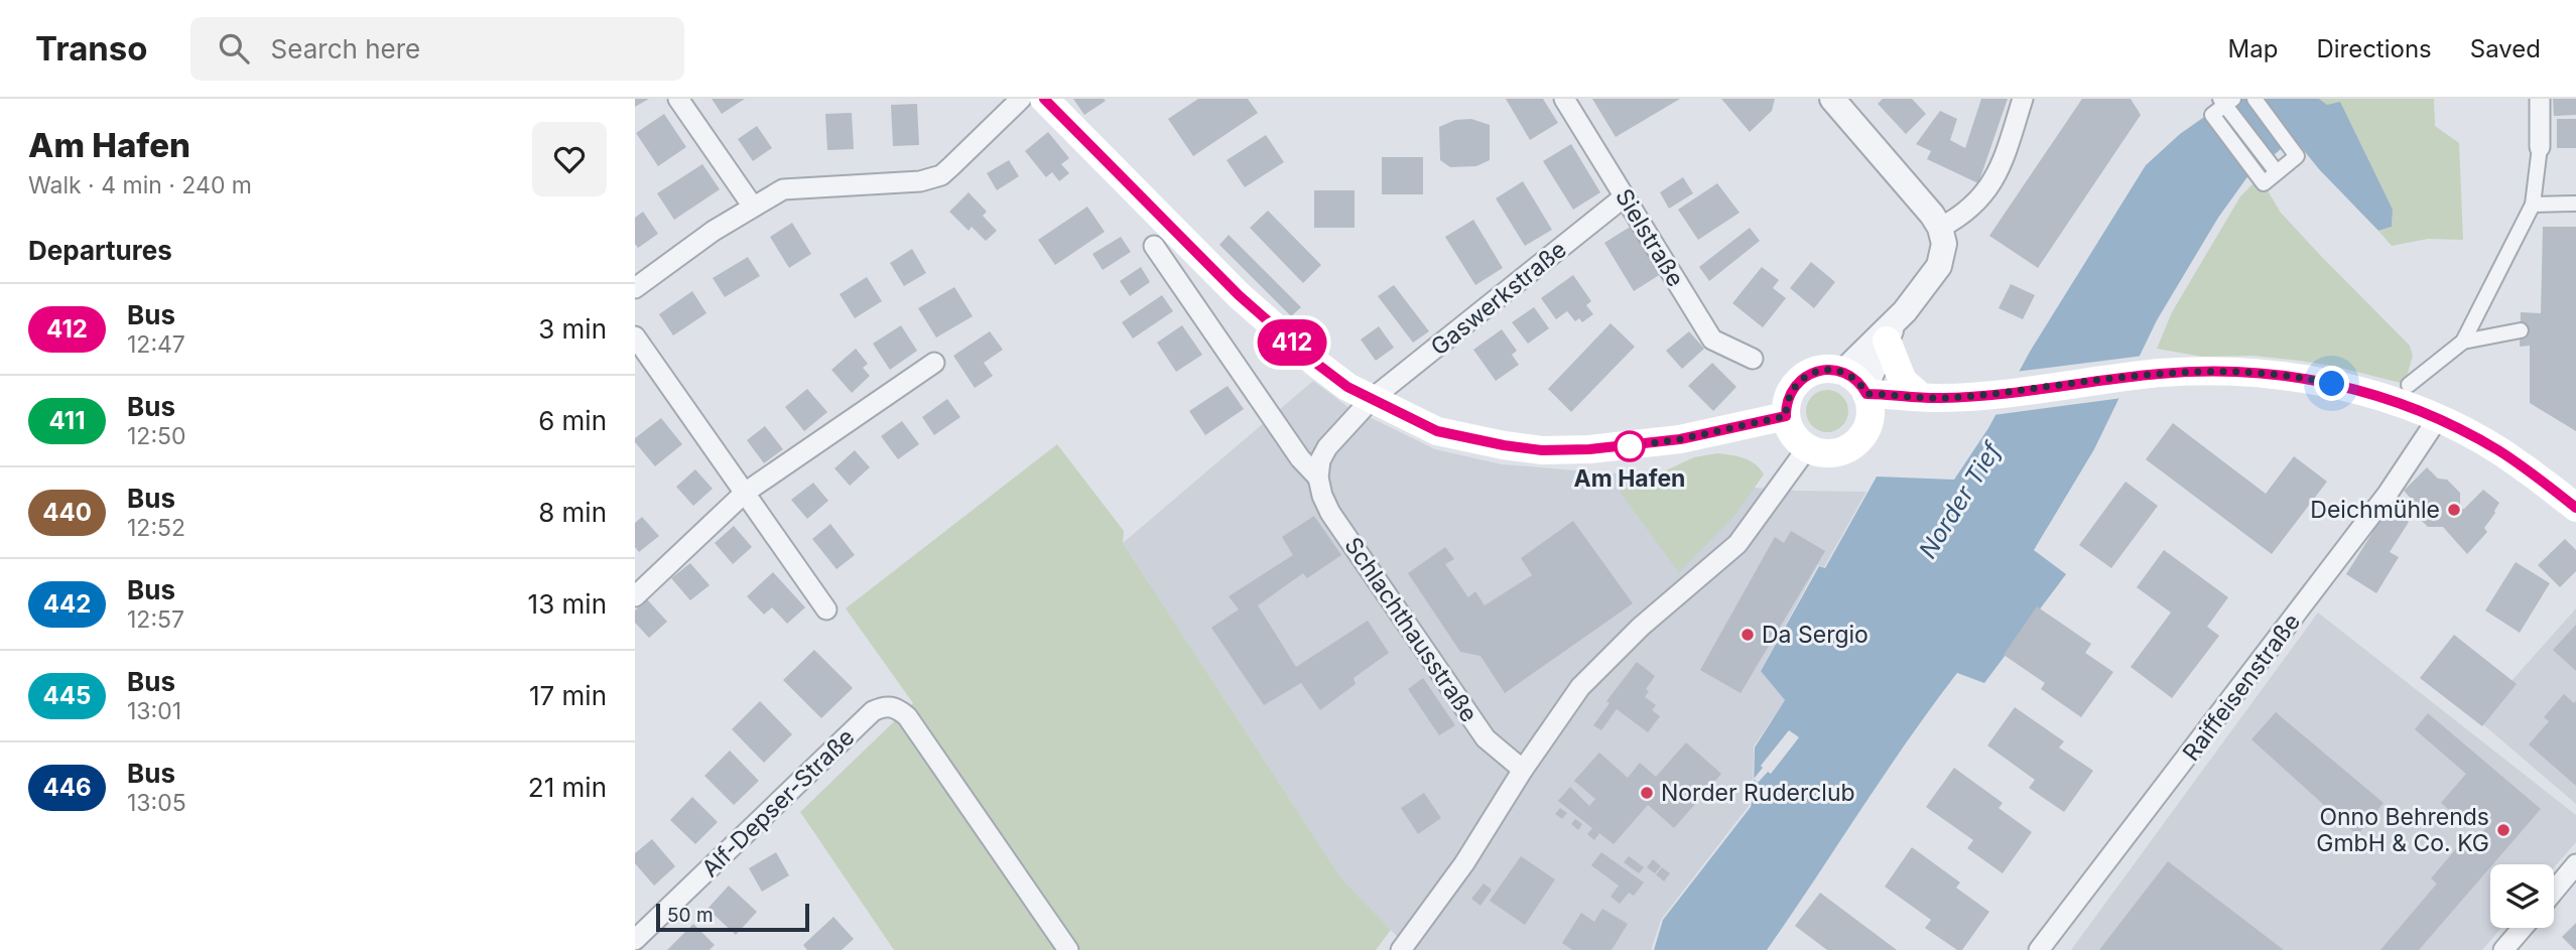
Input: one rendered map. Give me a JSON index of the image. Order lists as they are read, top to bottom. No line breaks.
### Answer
{"streets":{"street":["Sielstraße","Gaswerkstraße","Schlachthausstraße","Raiffeisenstraße","Alf-Depser-Straße"]},"crossings":[["Sielstraße","Gaswerkstraße"]],"water":["Norder Tief"],"places":["Am Hafen","Deichmühle","Da Sergio","Norder Ruderclub","Onno Behrends GmbH & Co. KG"],"lines":["bus line 412"],"scale_bar":"50 m","page":{"header":"Transo","search":"Search here","nav":["Map","Directions","Saved"],"heading":[["Am Hafen","Walk · 4 min · 240 m"],"Departures"],"on_map":"412","list":[{"mark":"412","name":"Bus","note":"12:47","value":"3 min"},{"mark":"411","name":"Bus","note":"12:50","value":"6 min"},{"mark":"440","name":"Bus","note":"12:52","value":"8 min"},{"mark":"442","name":"Bus","note":"12:57","value":"13 min"},{"mark":"445","name":"Bus","note":"13:01","value":"17 min"},{"mark":"446","name":"Bus","note":"13:05","value":"21 min"}],"scale":"50 m"}}
